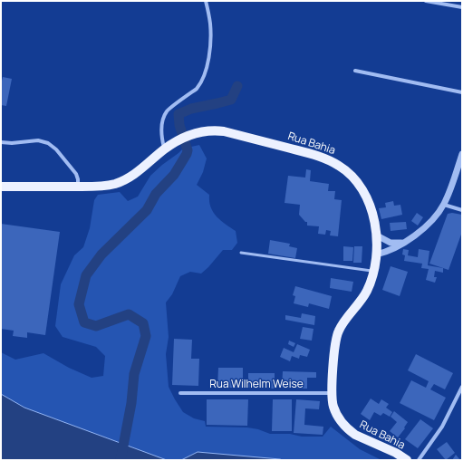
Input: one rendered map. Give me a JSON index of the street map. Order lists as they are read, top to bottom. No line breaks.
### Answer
{"streets":{"main road":["Rua Bahia"],"street":["Rua Wilhelm Weise"]},"crossings":[["Rua Bahia","Rua Wilhelm Weise"]]}
